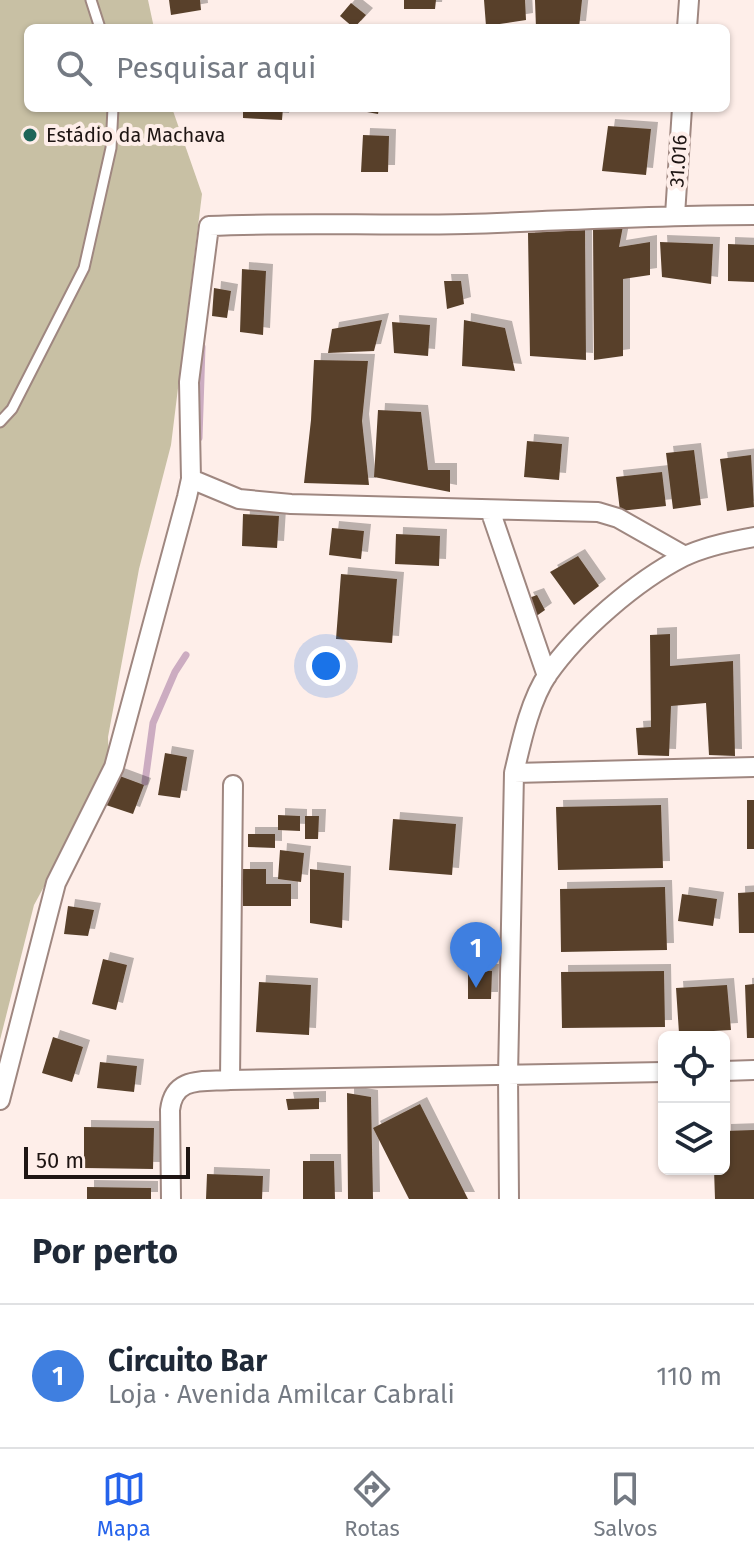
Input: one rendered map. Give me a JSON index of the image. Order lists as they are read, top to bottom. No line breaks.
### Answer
{"streets":{"street":["31.016"]},"places":["Estádio da Machava"],"scale_bar":"50 m","page":{"search":"Pesquisar aqui","pins":"1","scale":"50 m","heading":"Por perto","list":[{"mark":"1","name":"Circuito Bar","note":"Loja · Avenida Amilcar Cabrali","value":"110 m"}],"nav":["Mapa","Rotas","Salvos"]}}
